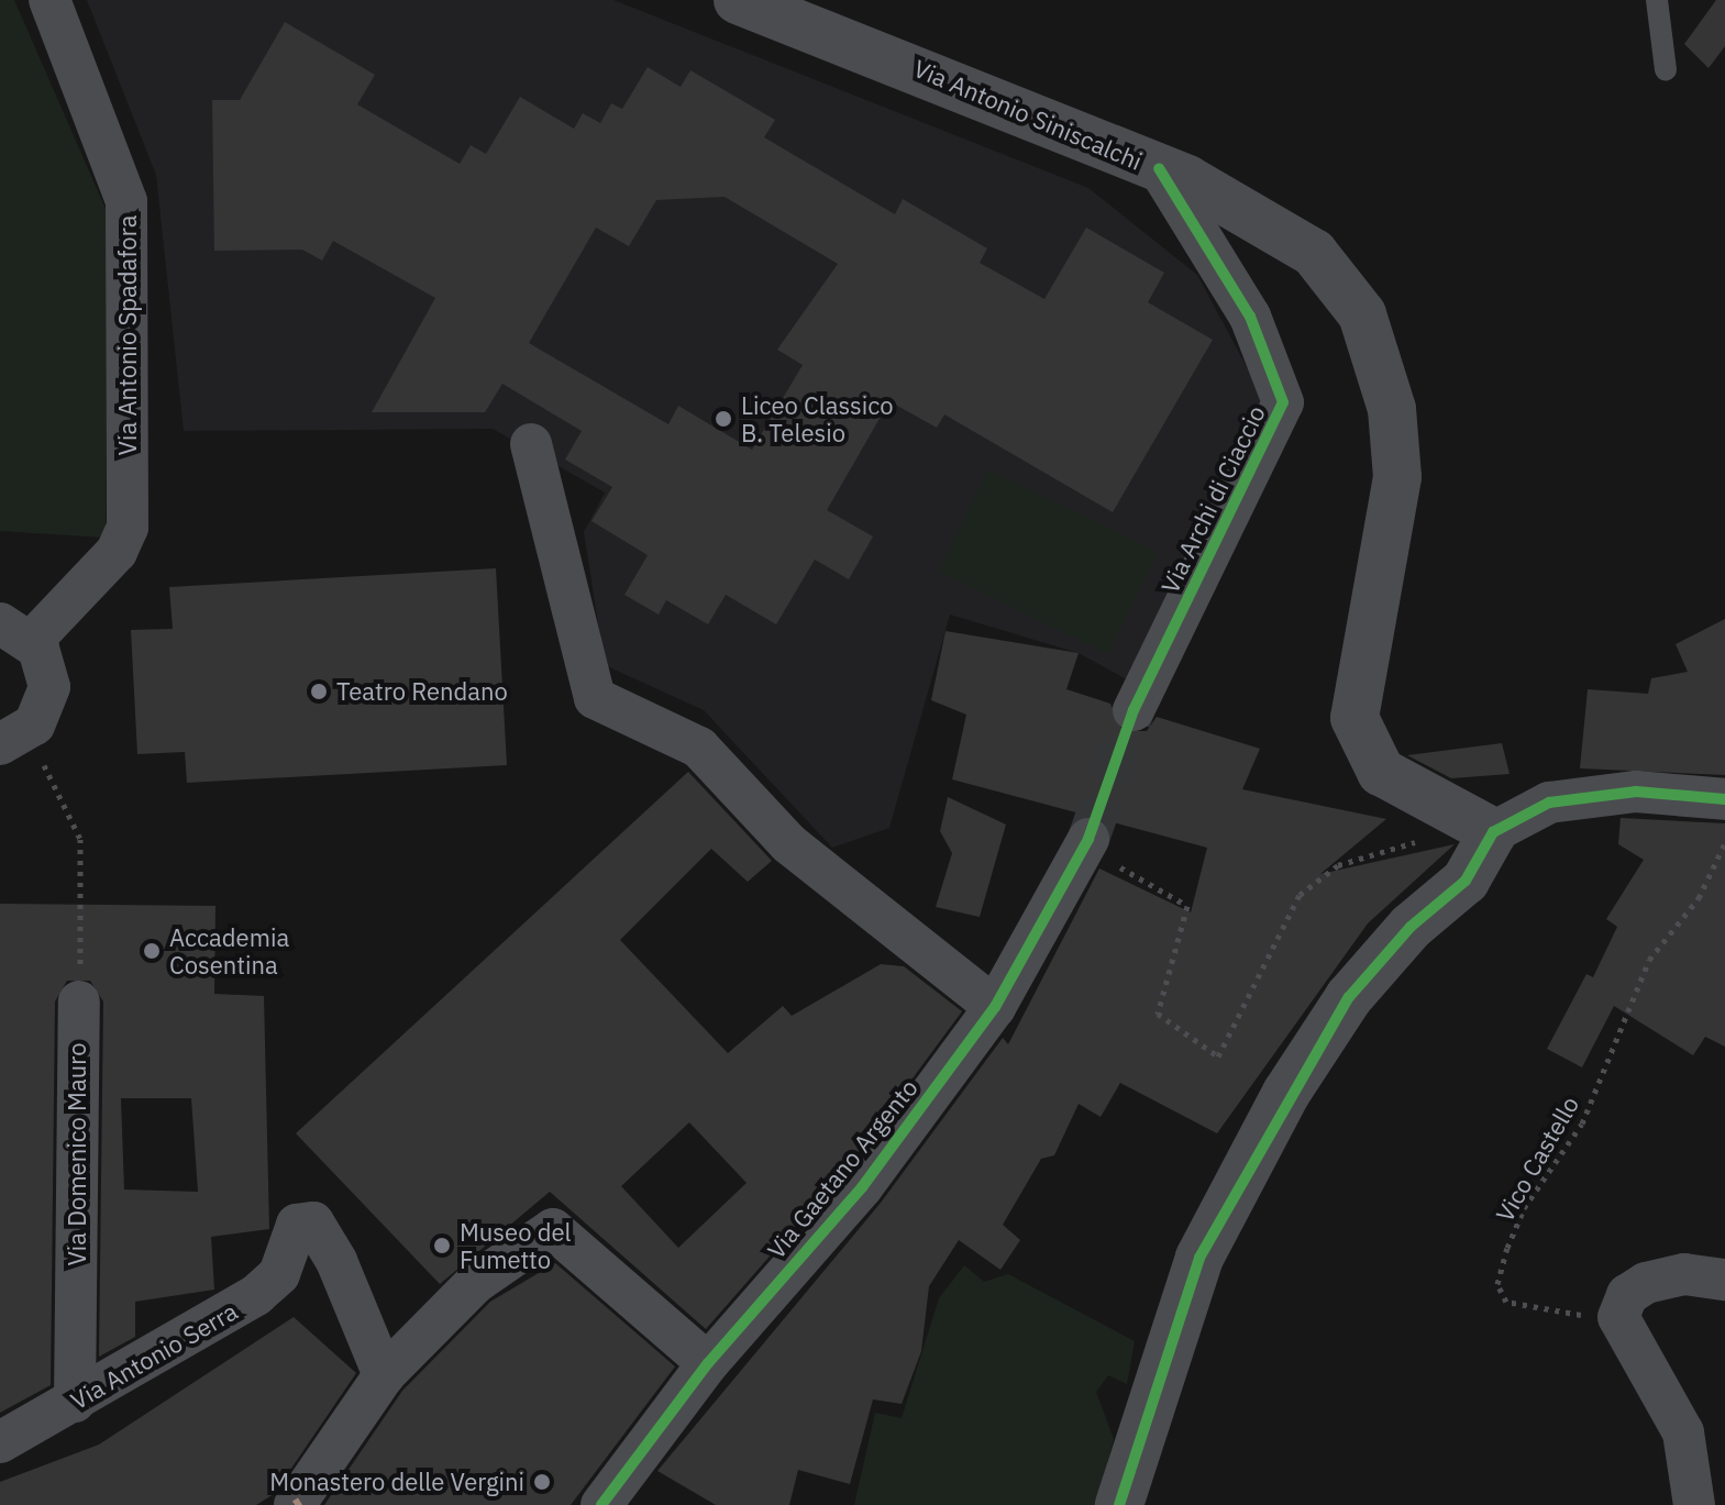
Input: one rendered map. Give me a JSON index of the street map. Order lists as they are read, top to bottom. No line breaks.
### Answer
{"streets":{"street":["Via Antonio Siniscalchi","Via Antonio Spadafora","Via Archi di Ciaccio","Via Domenico Mauro","Via Gaetano Argento","Via Antonio Serra"],"path":["Vico Castello"]},"crossings":[["Via Antonio Siniscalchi","Via Archi di Ciaccio"],["Via Domenico Mauro","Via Antonio Serra"]],"places":["Liceo Classico B. Telesio","Teatro Rendano","Accademia Cosentina","Museo del Fumetto","Monastero delle Vergini"]}
